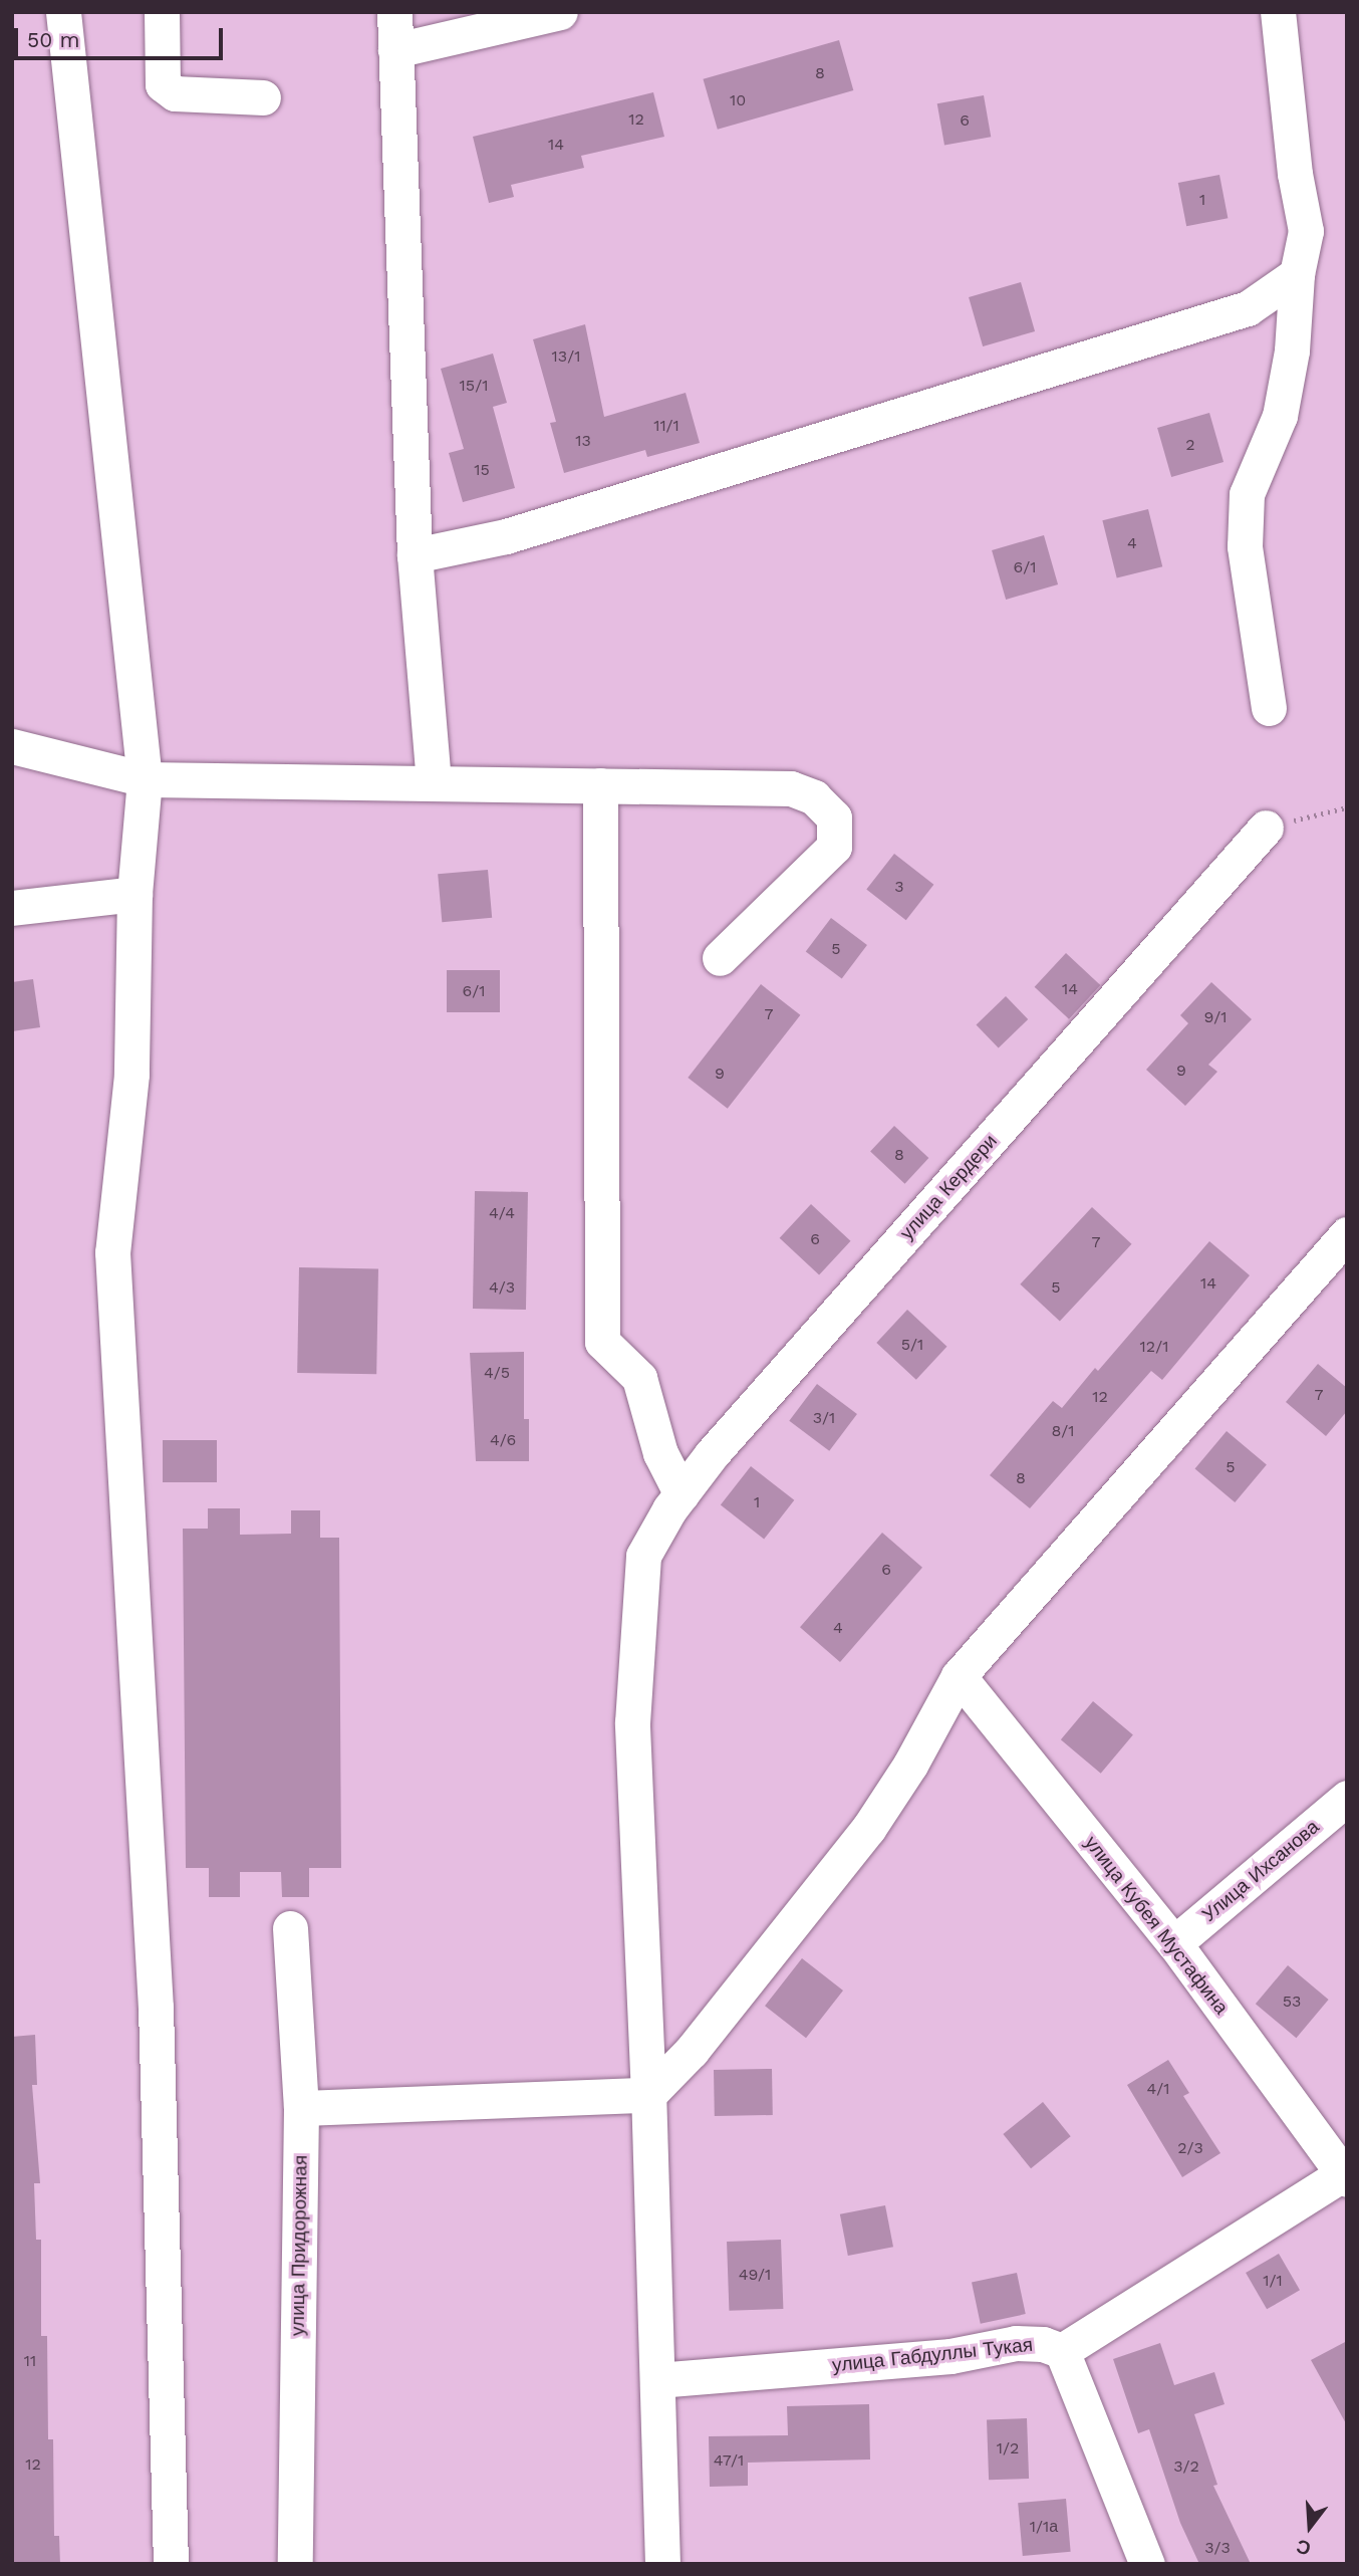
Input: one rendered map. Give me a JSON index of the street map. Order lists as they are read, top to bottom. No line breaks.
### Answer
{"streets":{"street":["улица Кердери","Улица Ихсанова","улица Кубея Мустафина","улица Придорожная","улица Габдуллы Тукая"]},"crossings":[["Улица Ихсанова","улица Кубея Мустафина"]],"house_numbers":["8","10","12","6","14","1","13/1","15/1","11/1","13","2","15","4","6/1","3","5","14","6/1","7","9/1","9","9","8","4/4","6","7","14","4/3","5","5/1","12/1","4/5","7","12","3/1","8/1","4/6","5","8","1","6","4","53","4/1","2/3","49/1","1/1","11","1/2","47/1","12","3/2","1/1а","3/3"],"scale_bar":"50 m","north":"bottom"}
